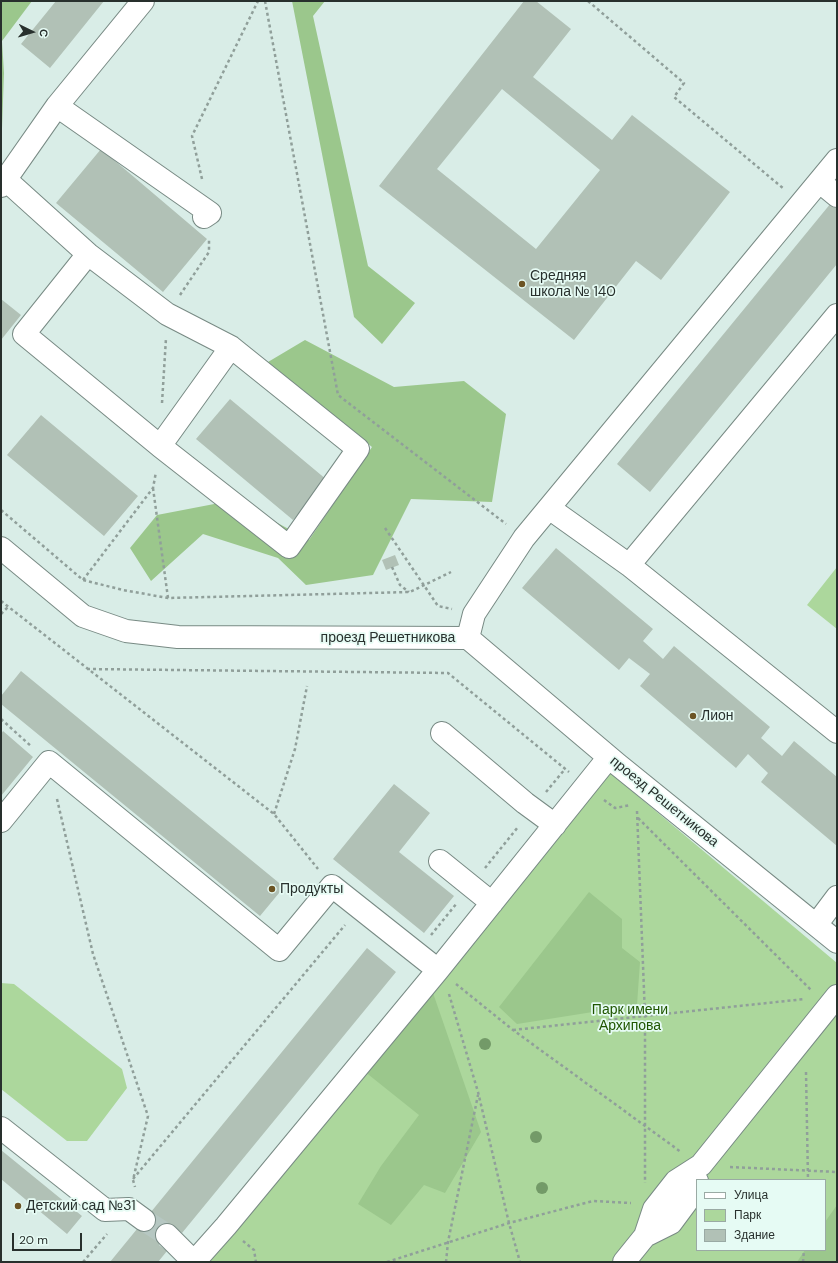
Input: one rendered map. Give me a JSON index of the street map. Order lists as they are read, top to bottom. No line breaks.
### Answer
{"streets":{"street":["проезд Решетникова"]},"parks":["Парк имени Архипова"],"places":["Средняя школа № 140","Лион","Продукты","Детский сад №31"],"legend":["Улица","Парк","Здание"],"scale_bar":"20 m","north":"right"}
